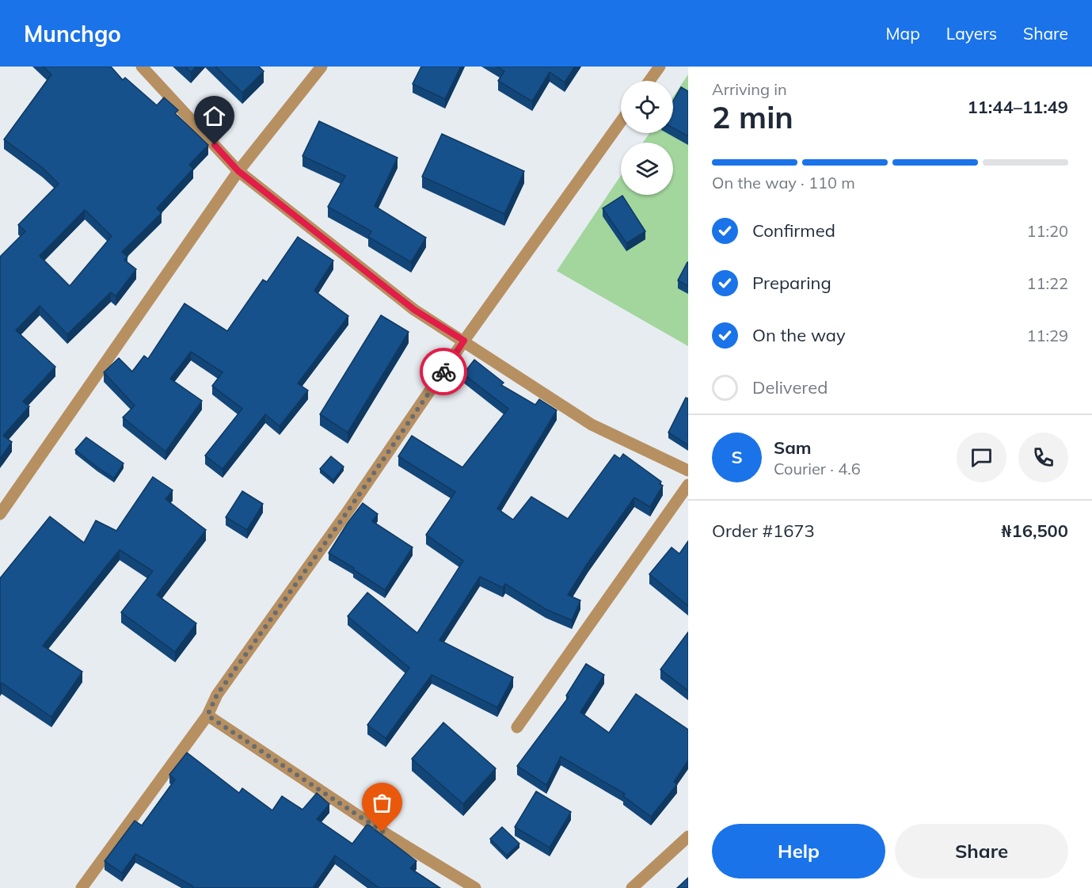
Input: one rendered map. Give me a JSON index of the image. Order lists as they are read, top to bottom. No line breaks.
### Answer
{"page":{"header":"Munchgo","nav":["Map","Layers","Share"],"heading":["2 min","Arriving in","11:44–11:49"],"panel":["Sam","Courier · 4.6","Order #1673","₦16,500"],"bar":"On the way · 110 m","list":[["Confirmed","11:20"],["Preparing","11:22"],["On the way","11:29"],"Delivered"],"round":"S","buttons":["Help","Share"]}}
